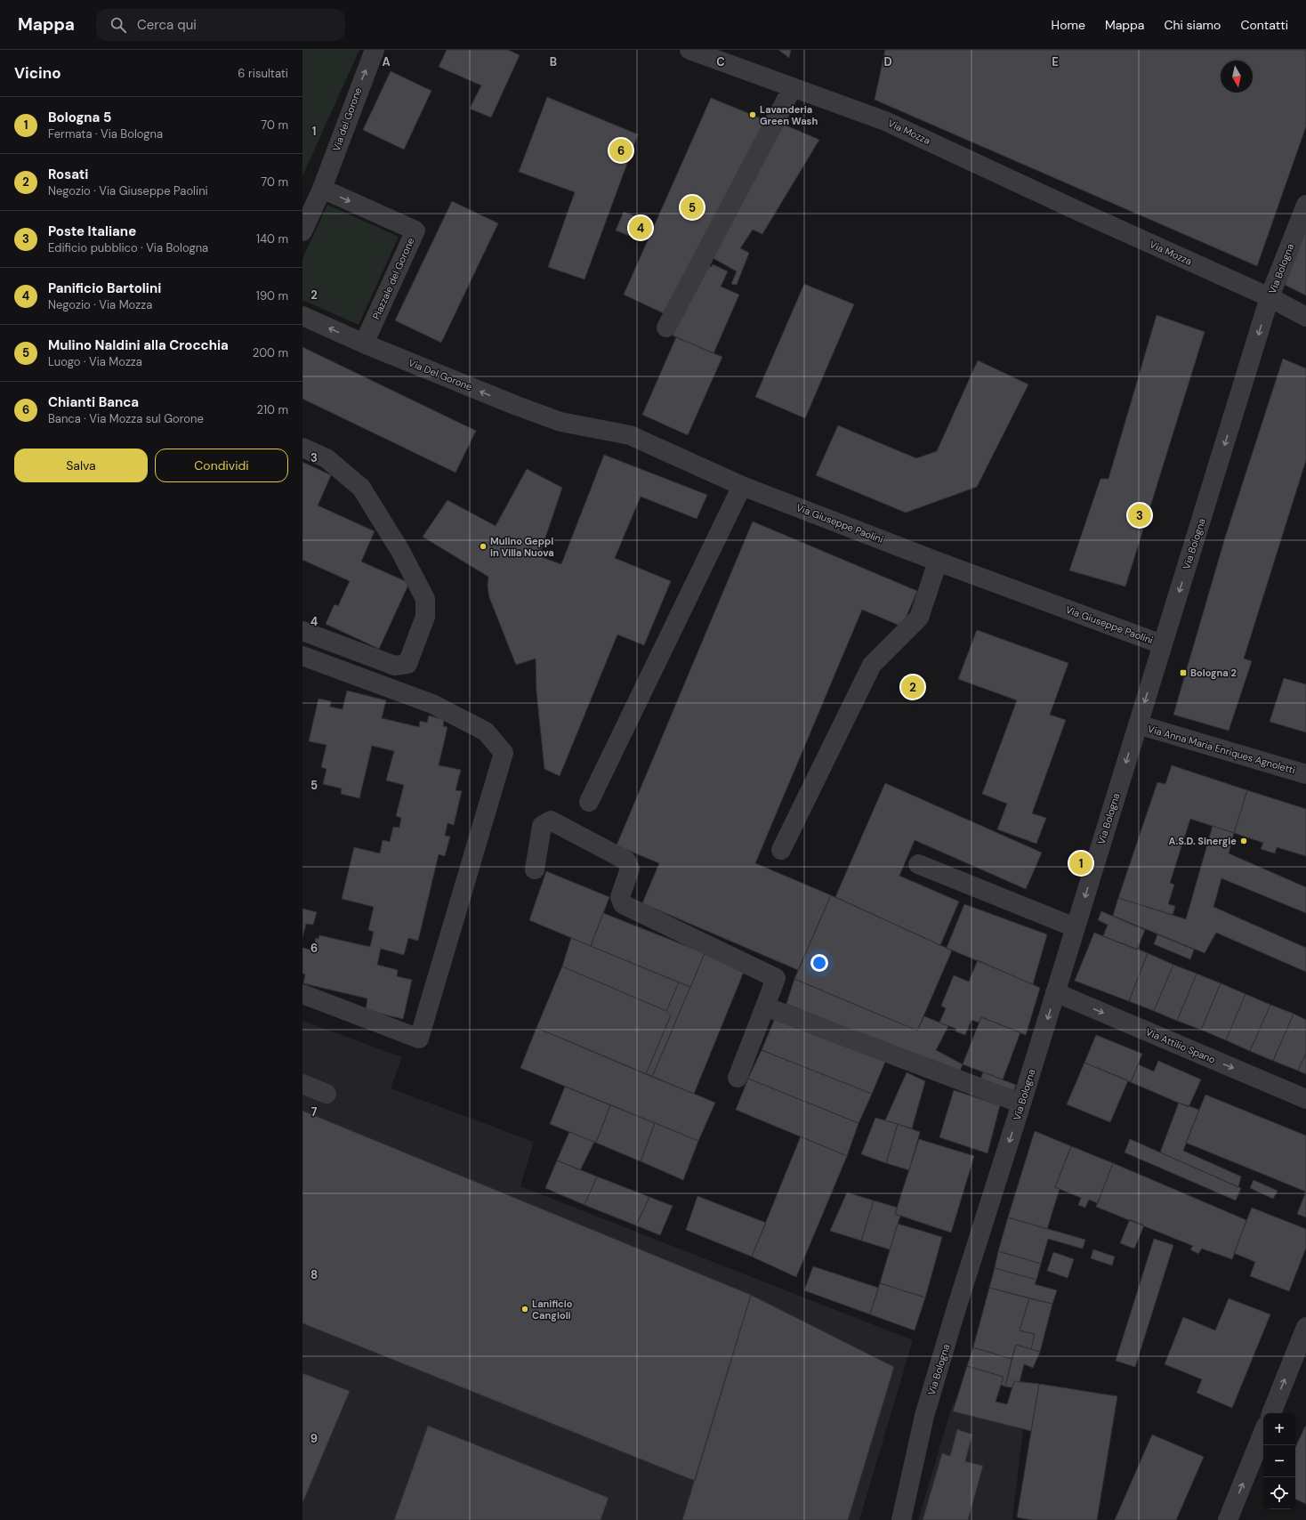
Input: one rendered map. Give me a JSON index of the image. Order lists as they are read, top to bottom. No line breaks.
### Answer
{"streets":{"street":["Via del Gorone","Via Mozza","Via Bologna","Piazzale del Gorone","Via Del Gorone","Via Giuseppe Paolini","Via Anna Maria Enriques Agnoletti","Via Attilio Spano"]},"crossings":[["Via del Gorone","Piazzale del Gorone"],["Via Mozza","Via Bologna"],["Via Bologna","Via Giuseppe Paolini"],["Via Bologna","Via Anna Maria Enriques Agnoletti"],["Via Bologna","Via Attilio Spano"],["Piazzale del Gorone","Via Del Gorone"],["Via Del Gorone","Via Giuseppe Paolini"]],"one_way":["Via del Gorone","Via Bologna","Via Del Gorone","Via Attilio Spano"],"places":{"other":["Lavanderia Green Wash","Mulino Geppi in Villa Nuova","A.S.D. Sinergie","Lanificio Cangioli"],"transit":["Bologna 2"]},"north":"bottom","page":{"header":"Mappa","search":"Cerca qui","nav":["Home","Mappa","Chi siamo","Contatti"],"heading":["Vicino","6 risultati"],"list":[{"mark":"1","name":"Bologna 5","note":"Fermata · Via Bologna","value":"70 m"},{"mark":"2","name":"Rosati","note":"Negozio · Via Giuseppe Paolini","value":"70 m"},{"mark":"3","name":"Poste Italiane","note":"Edificio pubblico · Via Bologna","value":"140 m"},{"mark":"4","name":"Panificio Bartolini","note":"Negozio · Via Mozza","value":"190 m"},{"mark":"5","name":"Mulino Naldini alla Crocchia","note":"Luogo · Via Mozza","value":"200 m"},{"mark":"6","name":"Chianti Banca","note":"Banca · Via Mozza sul Gorone","value":"210 m"}],"pins":["6","5","4","3","2","1"],"buttons":["Salva","Condividi"],"map_buttons":["+","−"]},"grid":{"columns":["A","B","C","D","E"],"rows":["1","2","3","4","5","6","7","8","9"]}}
